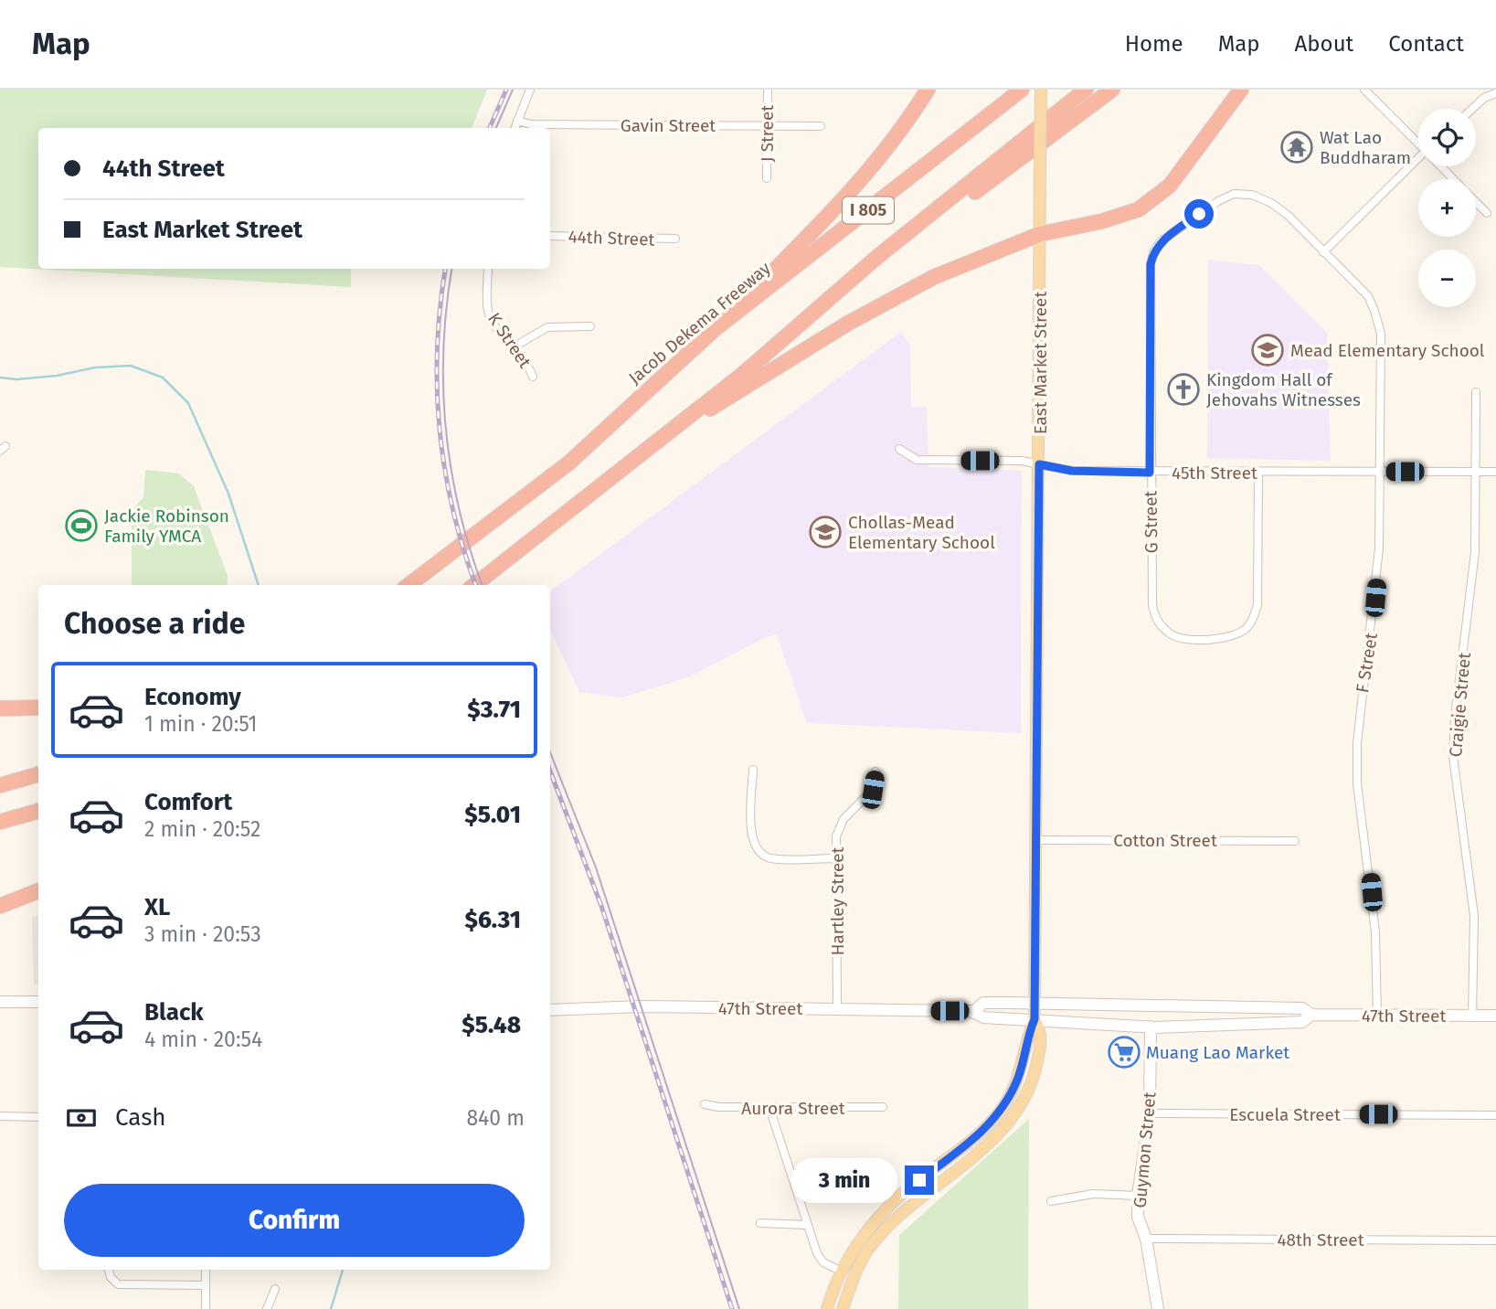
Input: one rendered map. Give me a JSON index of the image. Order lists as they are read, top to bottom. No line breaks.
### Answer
{"streets":{"highway":["I 805","Jacob Dekema Freeway"],"main road":["East Market Street","47th Street","Guymon Street"],"street":["Gavin Street","J Street","44th Street","K Street","45th Street","G Street","F Street","Craigie Street","Cotton Street","Hartley Street","Aurora Street","Escuela Street","48th Street"]},"crossings":[["Gavin Street","J Street"],["East Market Street","45th Street"],["East Market Street","Cotton Street"],["East Market Street","47th Street"],["45th Street","G Street"],["45th Street","F Street"],["45th Street","Craigie Street"],["G Street","F Street"],["F Street","47th Street"],["Craigie Street","47th Street"],["Hartley Street","47th Street"],["47th Street","Guymon Street"],["Escuela Street","Guymon Street"],["Guymon Street","48th Street"]],"places":{"temple":["Wat Lao Buddharam"],"school or university":["Mead Elementary School","Chollas-Mead Elementary School"],"church":["Kingdom Hall of Jehovahs Witnesses"],"sports":["Jackie Robinson Family YMCA"],"supermarket":["Muang Lao Market"]},"page":{"header":"Map","nav":["Home","Map","About","Contact"],"map_buttons":["+","−"],"banner":["44th Street","East Market Street"],"heading":"Choose a ride","list":[{"name":"Economy","note":"1 min · 20:51","value":"$3.71"},{"name":"Comfort","note":"2 min · 20:52","value":"$5.01"},{"name":"XL","note":"3 min · 20:53","value":"$6.31"},{"name":"Black","note":"4 min · 20:54","value":"$5.48"}],"pay":["Cash","840 m"],"bubble":"3 min","buttons":"Confirm"}}
